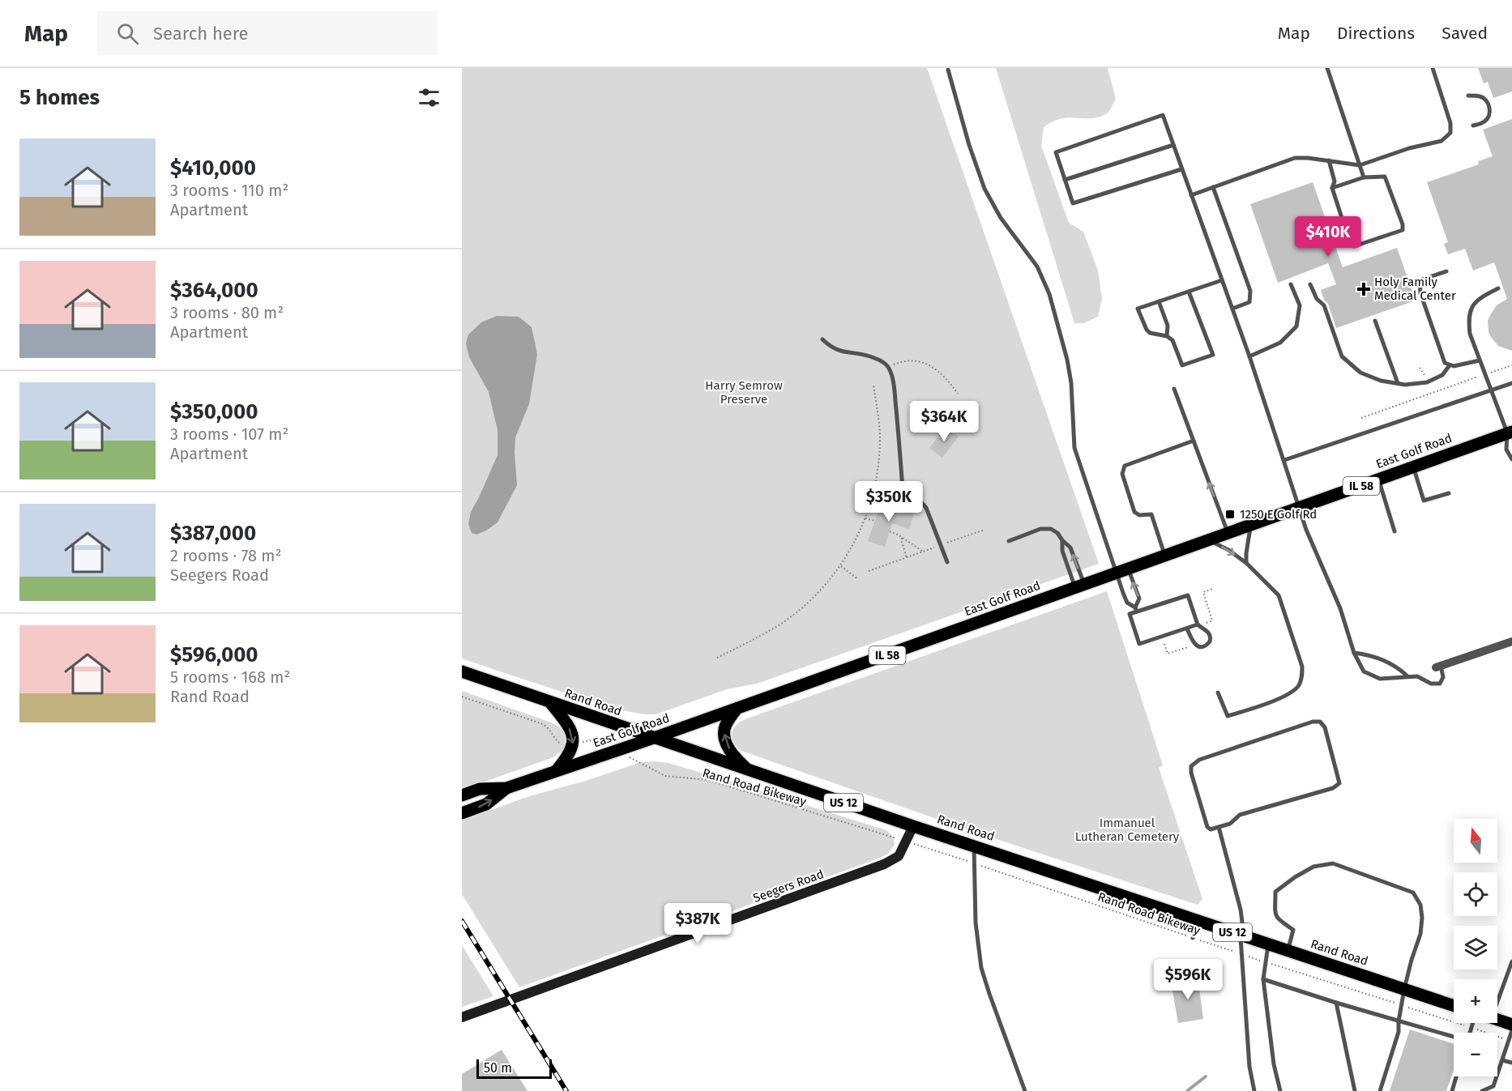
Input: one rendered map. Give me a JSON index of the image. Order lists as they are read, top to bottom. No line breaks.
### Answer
{"streets":{"main road":["East Golf Road","IL 58","Rand Road","US 12"],"street":["Seegers Road"],"path":["Rand Road Bikeway"]},"crossings":[["East Golf Road","Rand Road"],["Rand Road","Seegers Road"]],"parks":["Harry Semrow Preserve","Immanuel Lutheran Cemetery"],"places":{"health":["Holy Family Medical Center"],"transit":["1250 E Golf Rd"]},"scale_bar":"50 m","north":"top","page":{"header":"Map","search":"Search here","nav":["Map","Directions","Saved"],"heading":"5 homes","list":[{"name":"$410,000","note":"3 rooms · 110 m² · Apartment"},{"name":"$364,000","note":"3 rooms · 80 m² · Apartment"},{"name":"$350,000","note":"3 rooms · 107 m² · Apartment"},{"name":"$387,000","note":"2 rooms · 78 m² · Seegers Road"},{"name":"$596,000","note":"5 rooms · 168 m² · Rand Road"}],"price":["$410K","$364K","$350K","$387K","$596K"],"map_buttons":["+","−"],"scale":"50 m"}}
